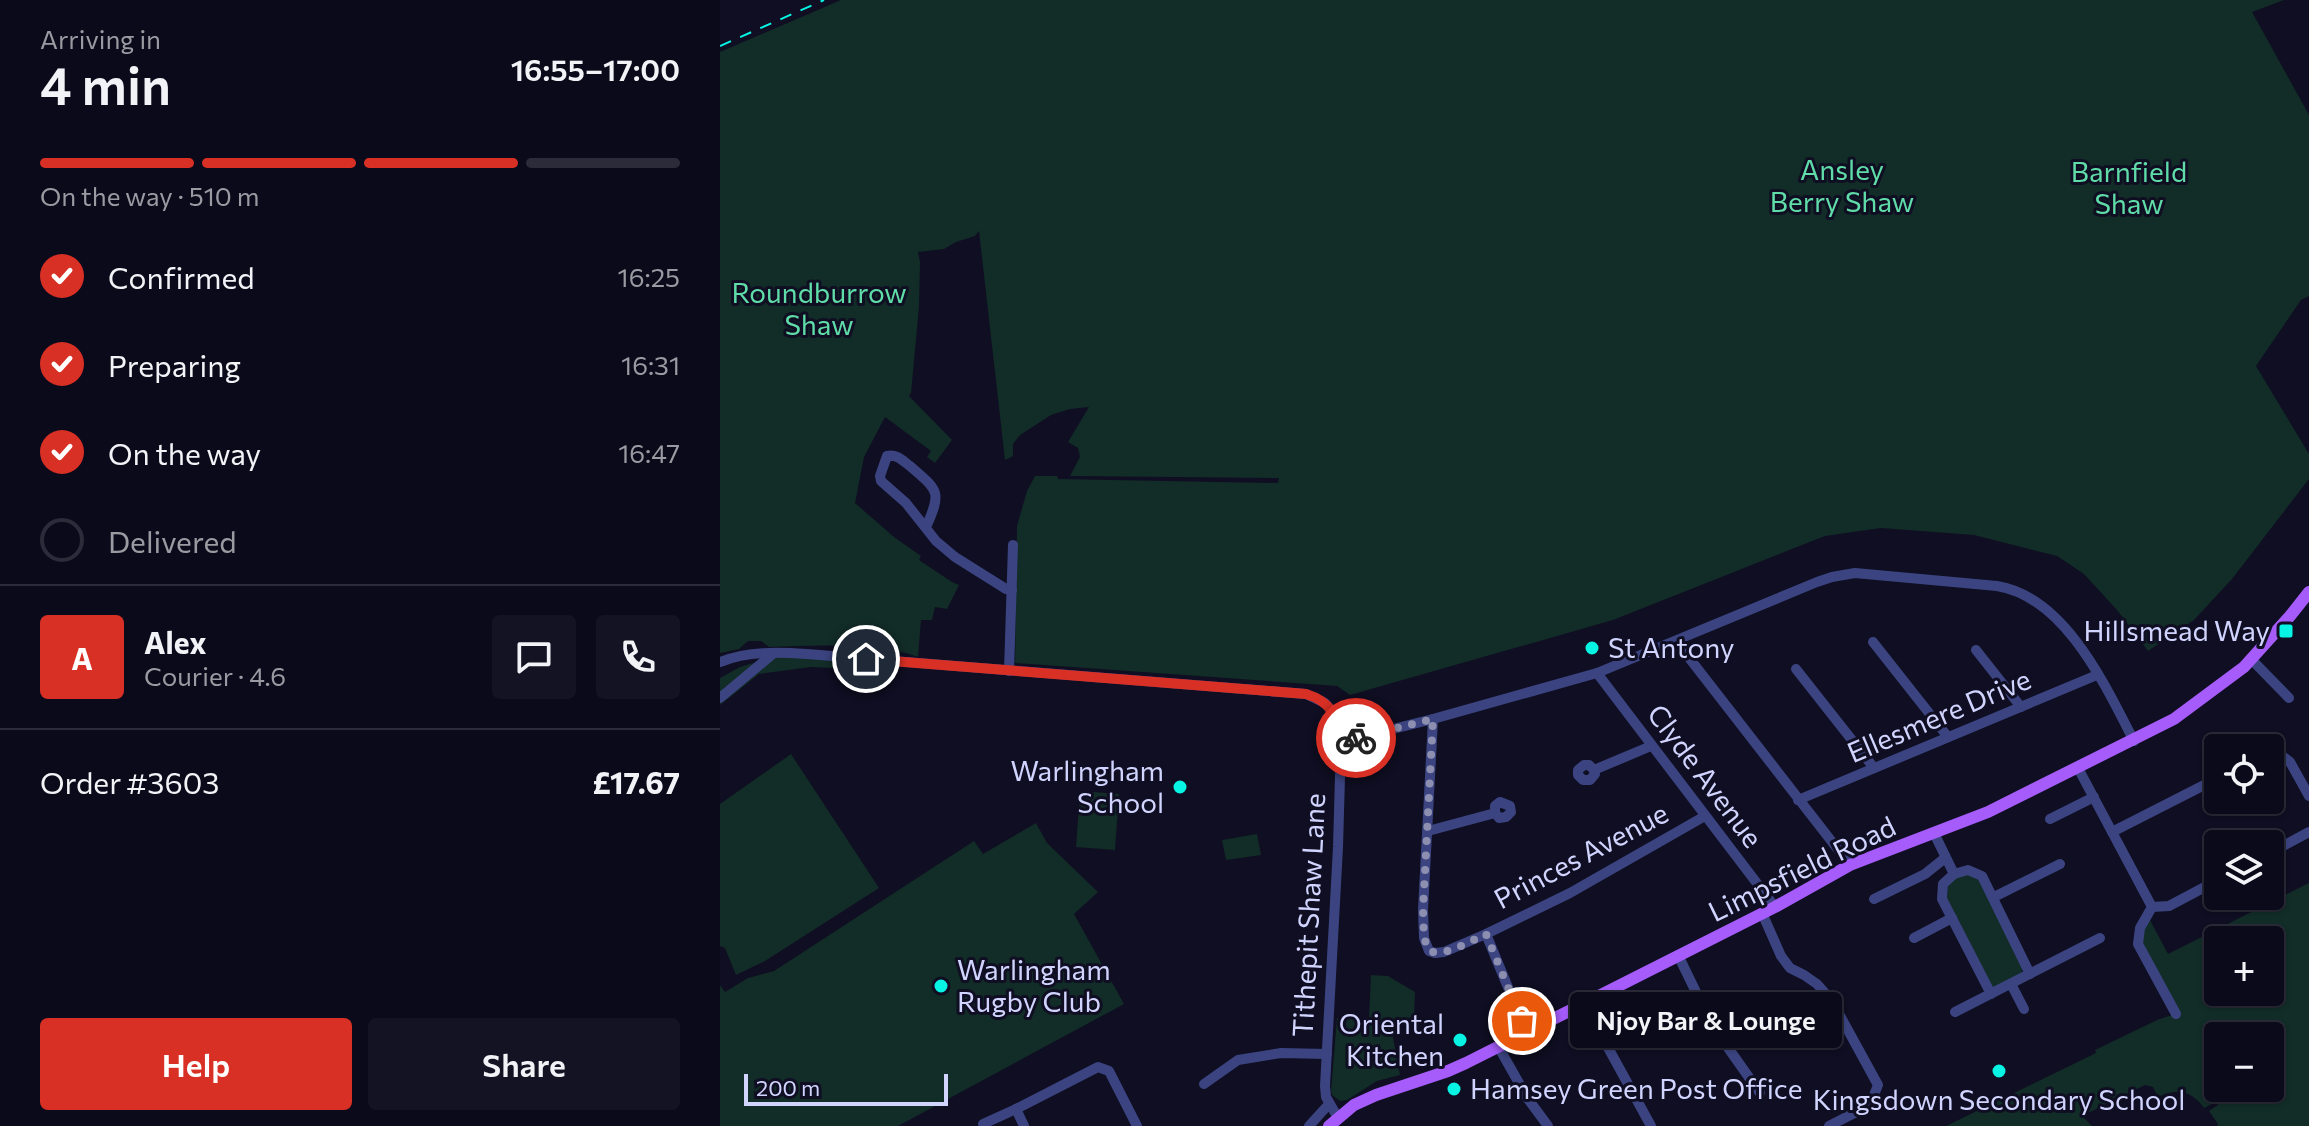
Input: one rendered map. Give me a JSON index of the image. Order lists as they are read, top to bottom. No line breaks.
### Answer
{"streets":{"main road":["Limpsfield Road"],"street":["Ellesmere Drive","Clyde Avenue","Princes Avenue","Tithepit Shaw Lane"]},"crossings":[["Clyde Avenue","Princes Avenue"],["Clyde Avenue","Limpsfield Road"],["Limpsfield Road","Tithepit Shaw Lane"]],"parks":["Ansley Berry Shaw","Barnfield Shaw","Roundburrow Shaw"],"places":{"transit":["Hillsmead Way"],"other":["St Antony","Warlingham School","Warlingham Rugby Club","Njoy Bar & Lounge","Oriental Kitchen","Kingsdown Secondary School","Hamsey Green Post Office"]},"scale_bar":"200 m","page":{"heading":["4 min","Arriving in","16:55–17:00"],"panel":["Alex","Courier · 4.6","Order #3603","£17.67"],"bar":"On the way · 510 m","list":[["Confirmed","16:25"],["Preparing","16:31"],["On the way","16:47"],"Delivered"],"round":"A","map_buttons":["+","−"],"bubble":"Njoy Bar & Lounge","buttons":["Help","Share"],"scale":"200 m"}}
